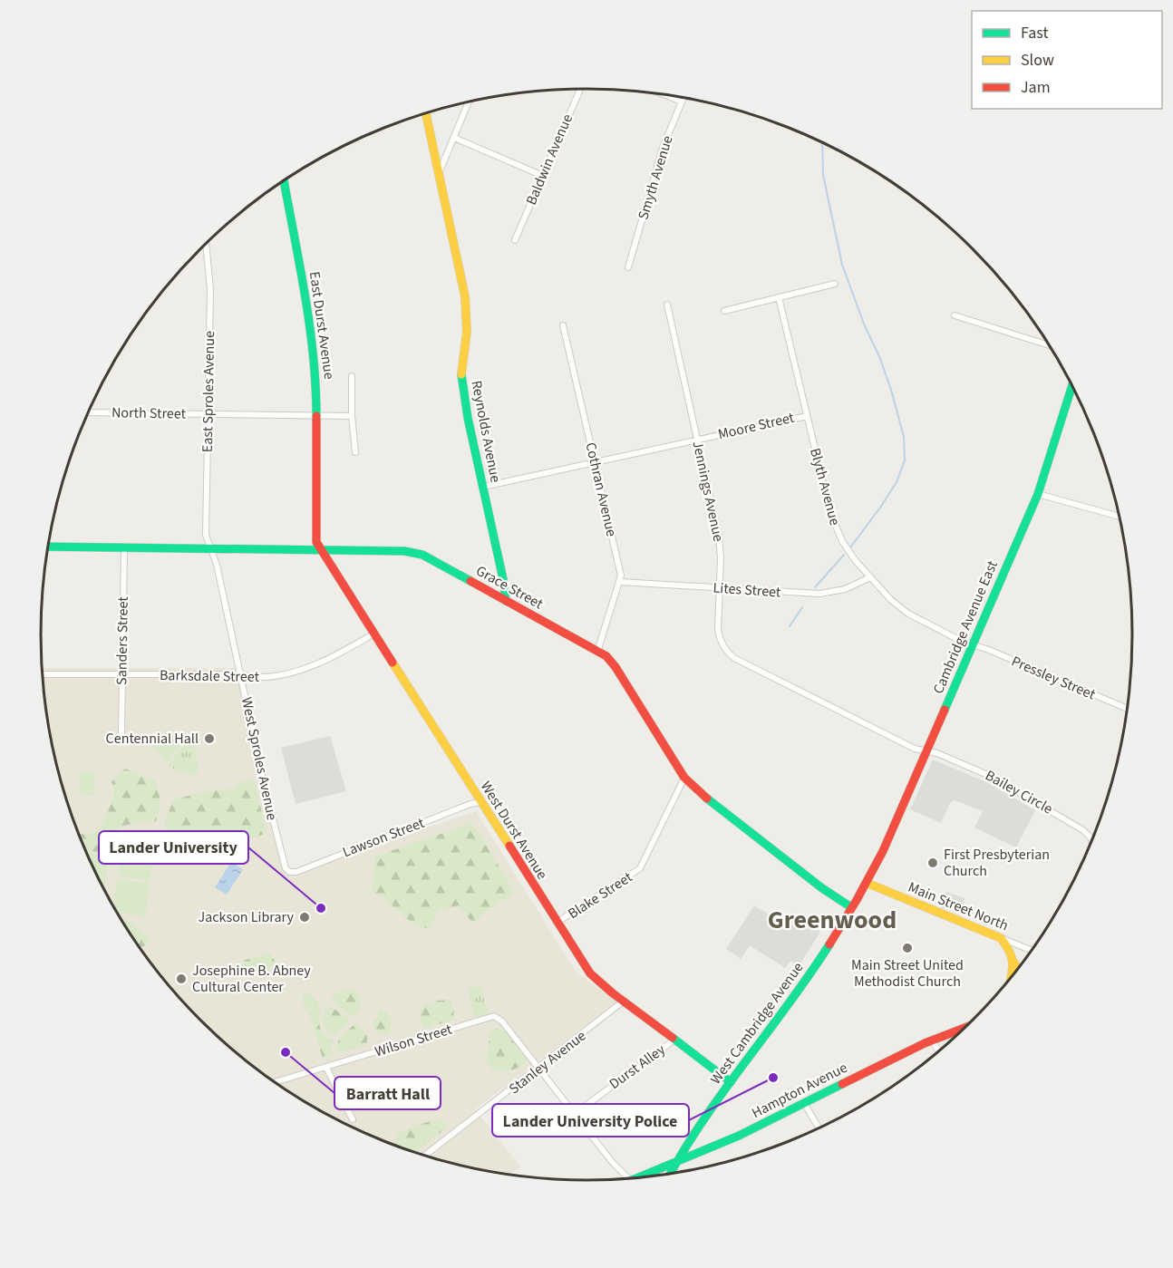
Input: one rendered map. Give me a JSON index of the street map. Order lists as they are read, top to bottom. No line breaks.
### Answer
{"streets":{"main road":["East Durst Avenue","Reynolds Avenue","Grace Street","Cambridge Avenue East","West Durst Avenue","Main Street North","West Cambridge Avenue","Hampton Avenue"],"street":["Baldwin Avenue","Smyth Avenue","East Sproles Avenue","North Street","Moore Street","Blyth Avenue","Cothran Avenue","Jennings Avenue","Lites Street","Sanders Street","Barksdale Street","Pressley Street","West Sproles Avenue","Bailey Circle","Lawson Street","Blake Street","Wilson Street","Stanley Avenue","Durst Alley"]},"crossings":[["East Durst Avenue","North Street"],["East Durst Avenue","Grace Street"],["East Durst Avenue","West Durst Avenue"],["East Sproles Avenue","North Street"],["East Sproles Avenue","Grace Street"],["East Sproles Avenue","West Sproles Avenue"],["Moore Street","Reynolds Avenue"],["Moore Street","Blyth Avenue"],["Moore Street","Cothran Avenue"],["Moore Street","Jennings Avenue"],["Reynolds Avenue","Grace Street"],["Blyth Avenue","Lites Street"],["Blyth Avenue","Cambridge Avenue East"],["Blyth Avenue","Pressley Street"],["Cothran Avenue","Grace Street"],["Cothran Avenue","Lites Street"],["Jennings Avenue","Lites Street"],["Jennings Avenue","Cambridge Avenue East"],["Jennings Avenue","Bailey Circle"],["Grace Street","Sanders Street"],["Grace Street","West Sproles Avenue"],["Grace Street","West Durst Avenue"],["Grace Street","Blake Street"],["Grace Street","West Cambridge Avenue"],["Cambridge Avenue East","Pressley Street"],["Cambridge Avenue East","Bailey Circle"],["Cambridge Avenue East","Main Street North"],["Cambridge Avenue East","West Cambridge Avenue"],["Sanders Street","Barksdale Street"],["Barksdale Street","West Sproles Avenue"],["Barksdale Street","West Durst Avenue"],["West Sproles Avenue","Lawson Street"],["West Durst Avenue","Lawson Street"],["West Durst Avenue","Blake Street"],["West Durst Avenue","West Cambridge Avenue"],["West Durst Avenue","Stanley Avenue"],["West Durst Avenue","Durst Alley"],["Main Street North","West Cambridge Avenue"],["West Cambridge Avenue","Hampton Avenue"],["Wilson Street","Stanley Avenue"]],"districts":["Greenwood"],"places":["Centennial Hall","First Presbyterian Church","Lander University","Jackson Library","Main Street United Methodist Church","Josephine B. Abney Cultural Center","Barratt Hall","Lander University Police"],"legend":["Fast","Slow","Jam"]}
